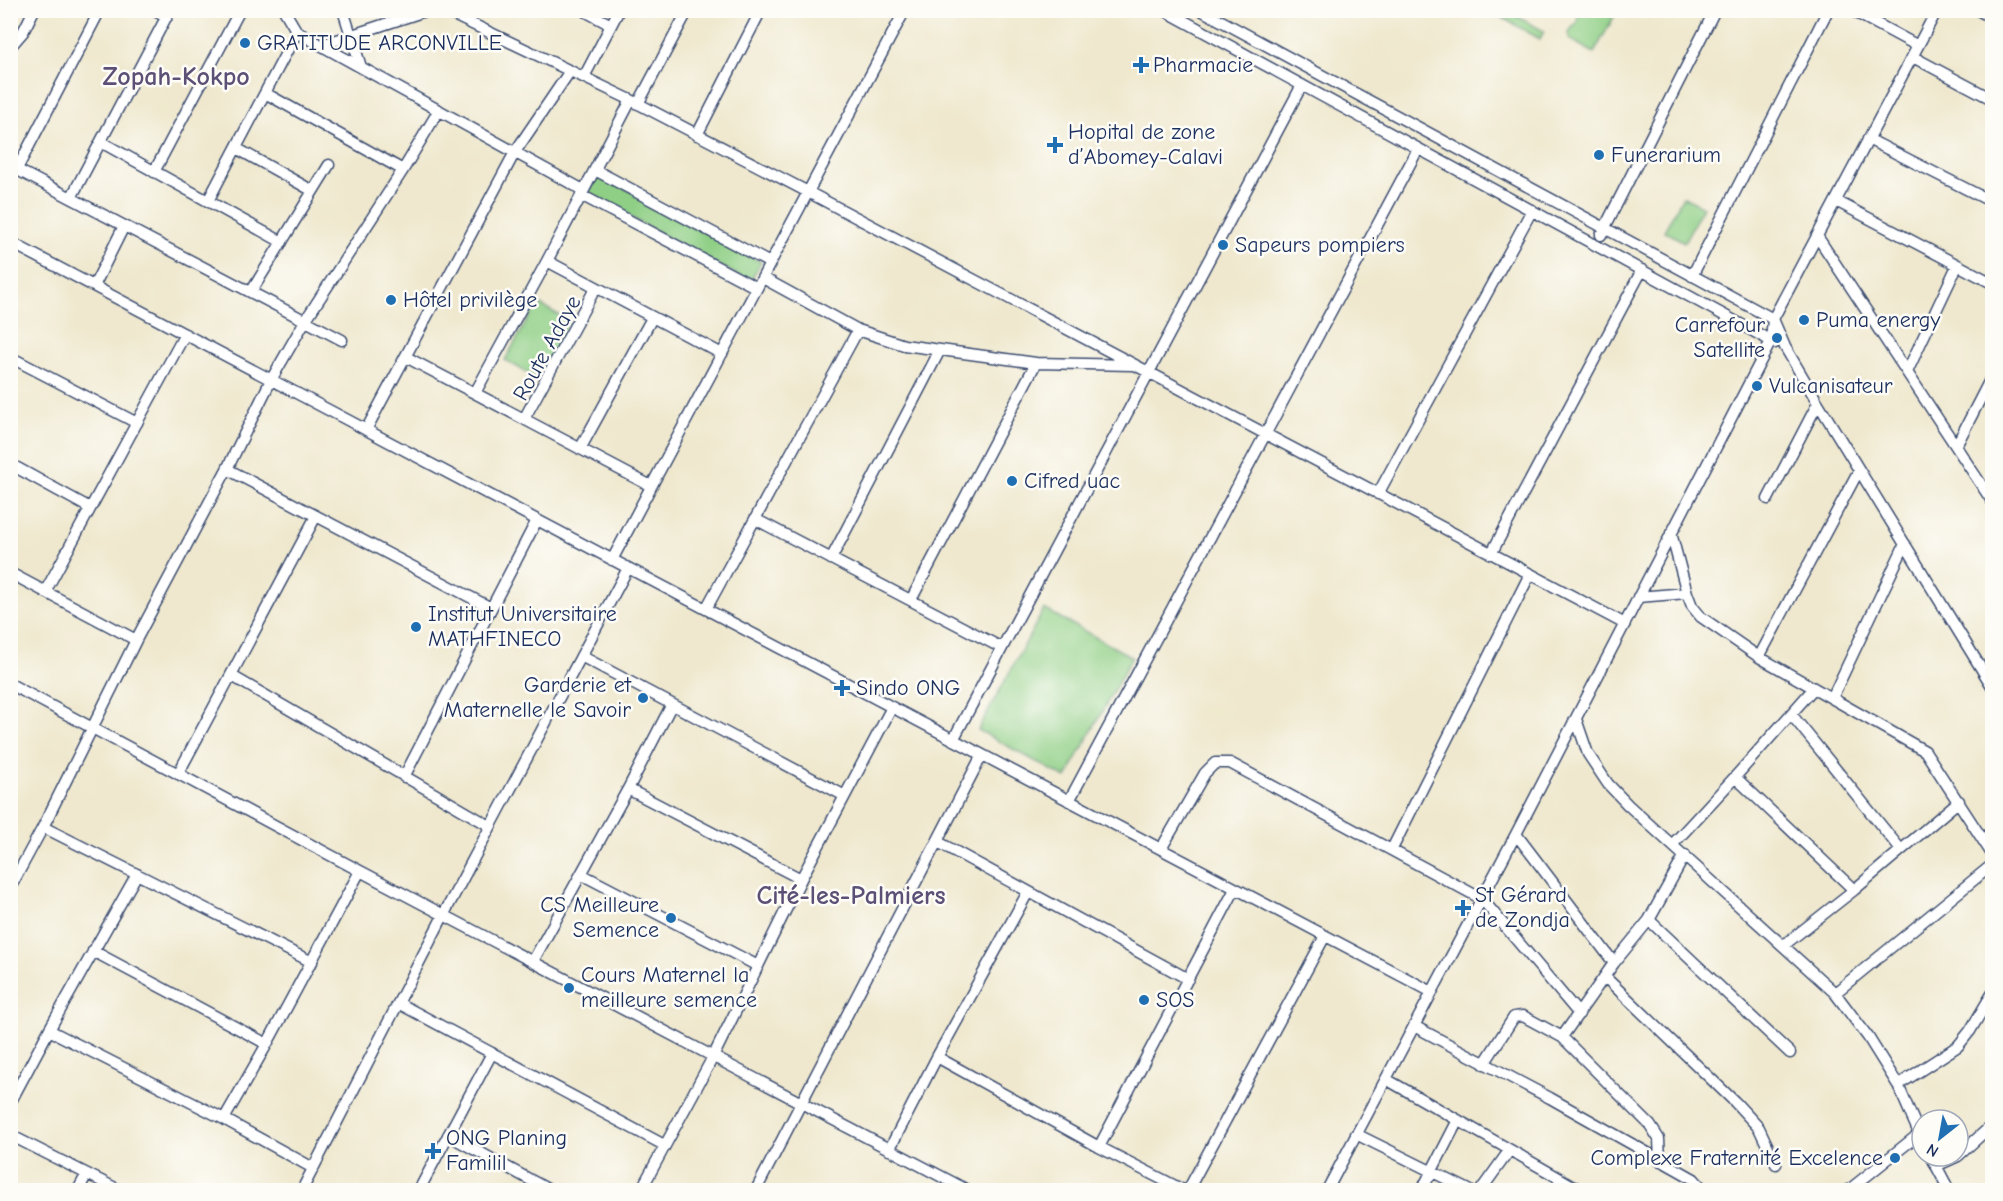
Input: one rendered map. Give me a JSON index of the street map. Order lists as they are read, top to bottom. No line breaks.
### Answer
{"districts":["Zopah-Kokpo","Cité-les-Palmiers"],"places":{"other":["GRATITUDE ARCONVILLE","Funerarium","Sapeurs pompiers","Hôtel privilège","Puma energy","Carrefour Satellite","Vulcanisateur","Cifred uac","Institut Universitaire MATHFINECO","Garderie et Maternelle le Savoir","CS Meilleure Semence","Cours Maternel la meilleure semence","SOS","Complexe Fraternité Excelence"],"health":["Pharmacie","Hopital de zone d’Abomey-Calavi","Sindo ONG","St Gérard de Zondja","ONG Planing Familil"]},"north":"bottom left"}
